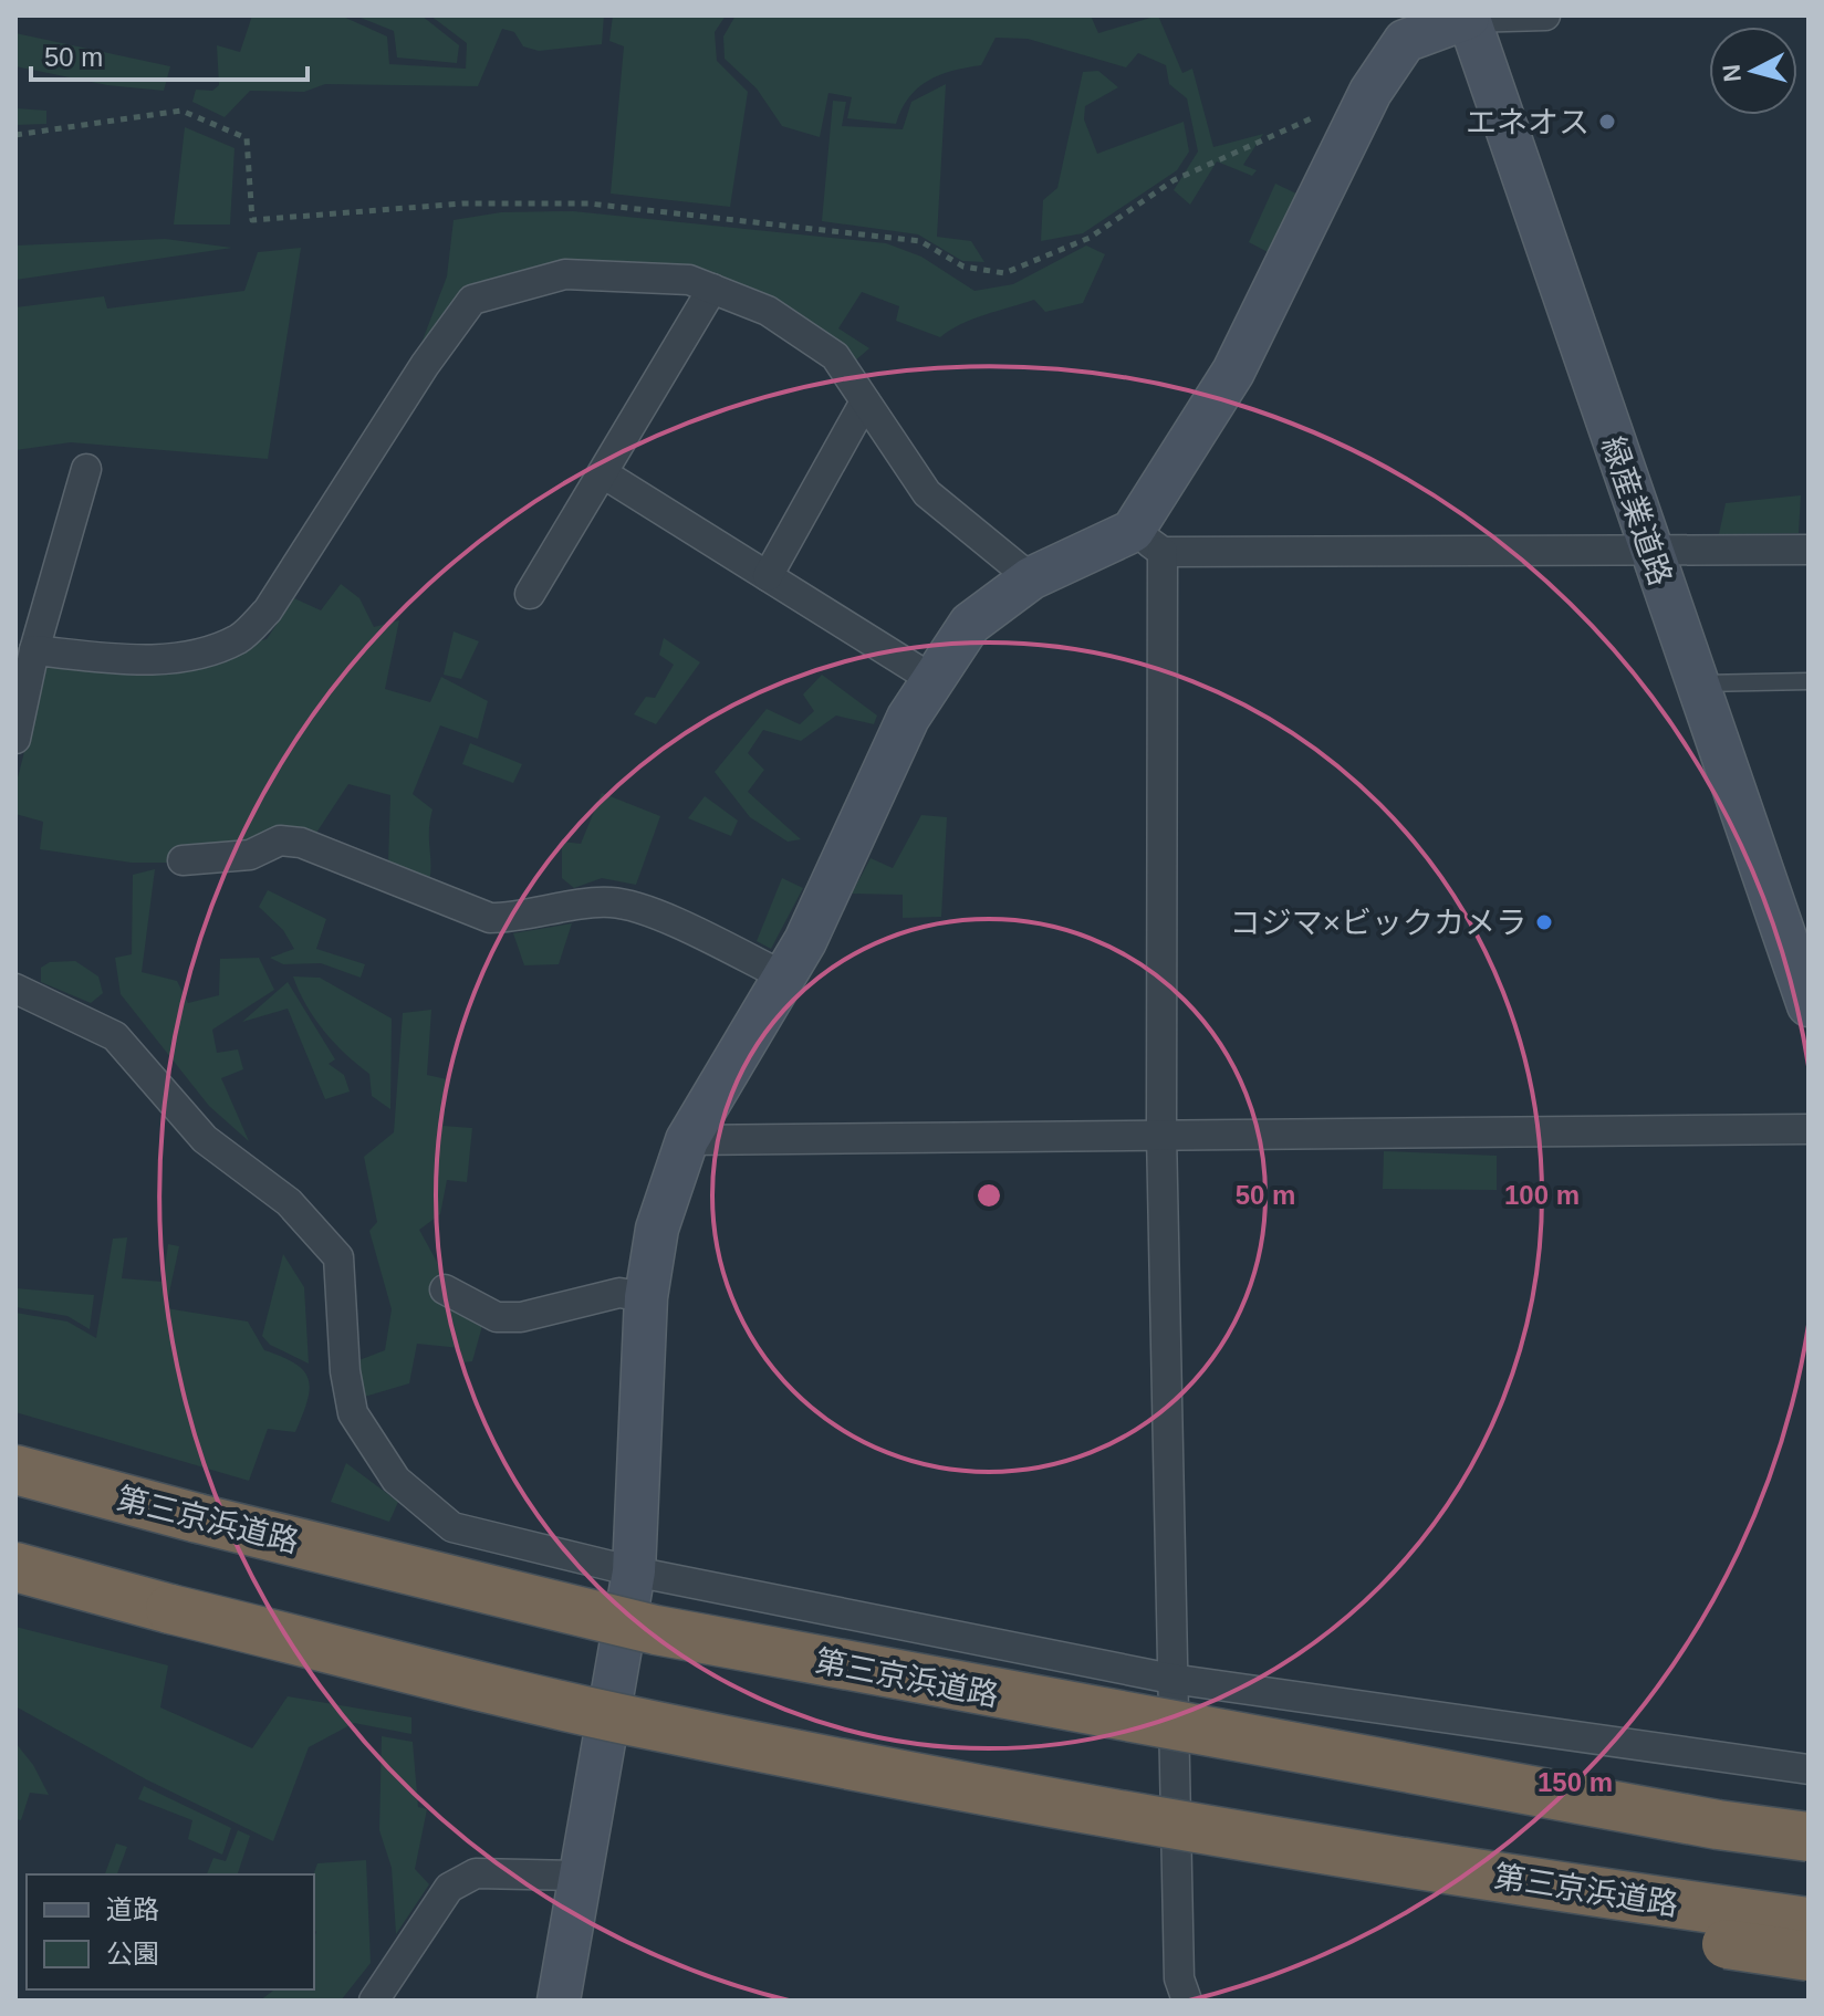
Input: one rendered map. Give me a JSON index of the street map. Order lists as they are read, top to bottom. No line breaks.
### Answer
{"streets":{"highway":["第三京浜道路"],"street":["緑産業道路"]},"places":["エネオス","コジマ×ビックカメラ"],"legend":["道路","公園"],"scale_bar":"50 m","north":"left","rings":["50 m","100 m","150 m"]}
